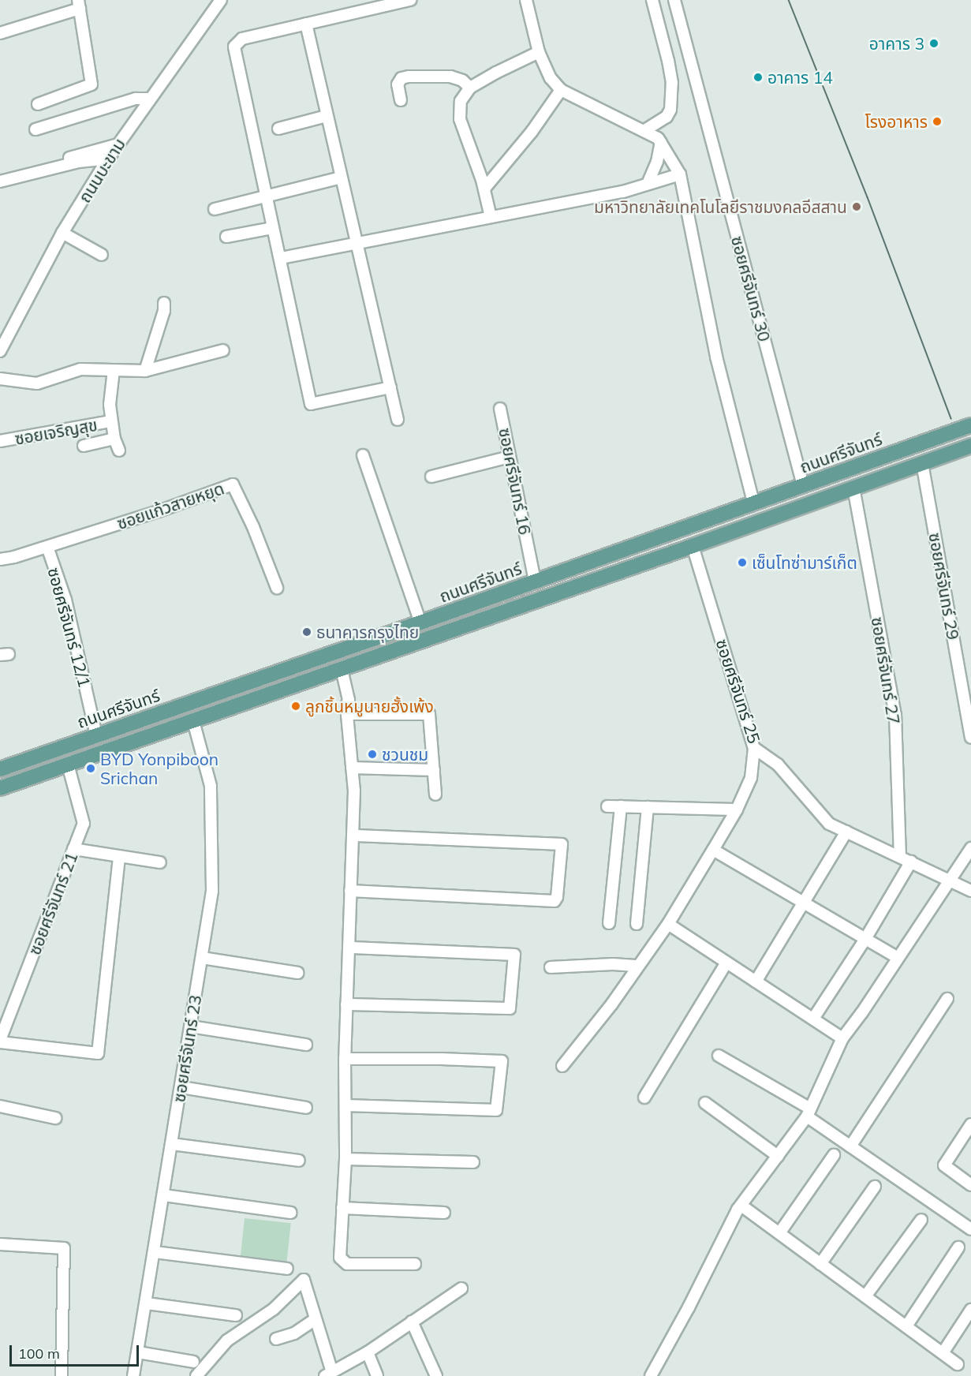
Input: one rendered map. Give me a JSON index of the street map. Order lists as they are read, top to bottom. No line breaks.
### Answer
{"streets":{"main road":["ถนนศรีจันทร์"],"street":["ถนนบะขาม","ซอยศรีจันทร์ 30","ซอยเจริญสุข","ซอยศรีจันทร์ 16","ซอยแก้วสายหยุด","ซอยศรีจันทร์ 29","ซอยศรีจันทร์ 12/1","ซอยศรีจันทร์ 27","ซอยศรีจันทร์ 25","ซอยศรีจันทร์ 21","ซอยศรีจันทร์ 23"]},"crossings":[["ซอยศรีจันทร์ 30","ถนนศรีจันทร์"],["ถนนศรีจันทร์","ซอยศรีจันทร์ 16"],["ถนนศรีจันทร์","ซอยศรีจันทร์ 12/1"],["ซอยแก้วสายหยุด","ซอยศรีจันทร์ 12/1"],["ซอยศรีจันทร์ 27","ซอยศรีจันทร์ 25"]],"places":["อาคาร 3","อาคาร 14","โรงอาหาร","มหาวิทยาลัยเทคโนโลยีราชมงคลอีสสาน","เซ็นโทซ่ามาร์เก็ต","ธนาคารกรุงไทย","ลูกชิ้นหมูนายฮั้งเพ้ง","ชวนชม","BYD Yonpiboon Srichan"],"scale_bar":"100 m"}
